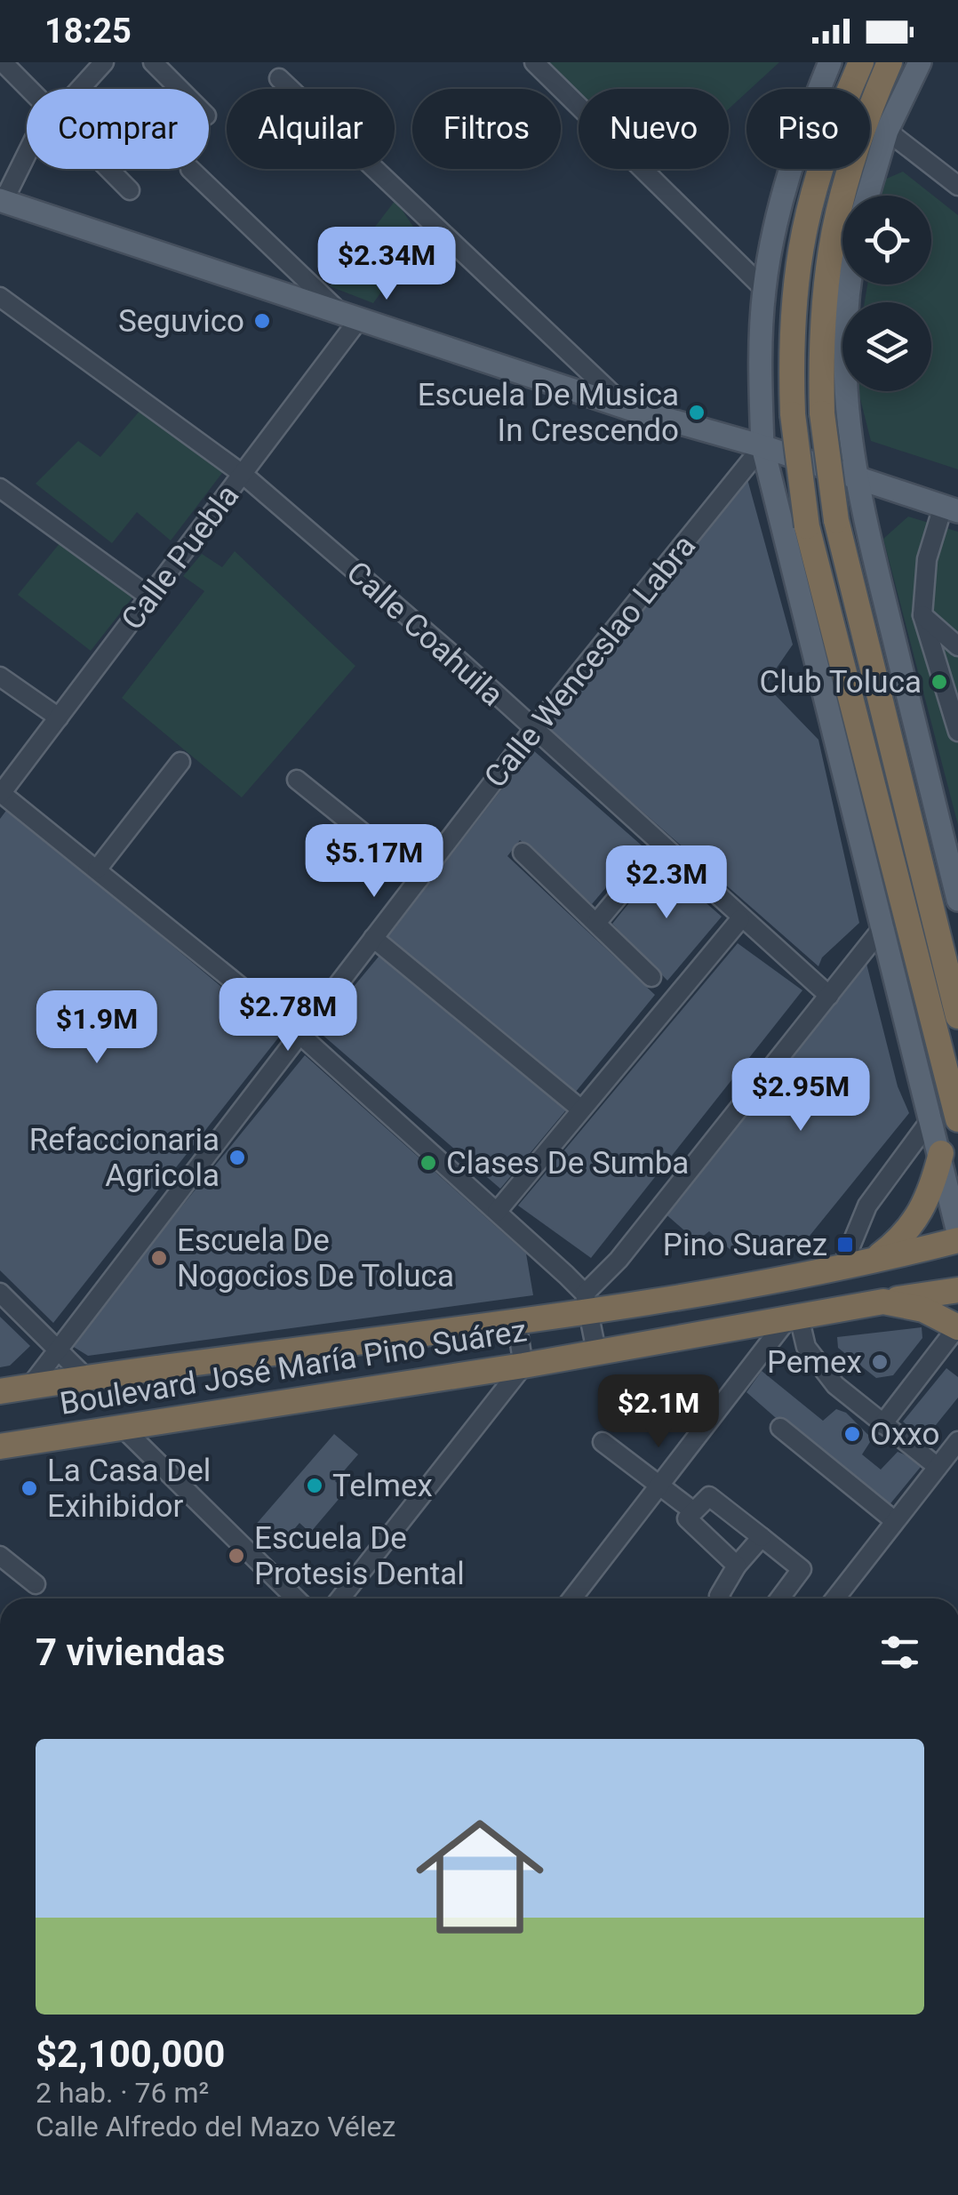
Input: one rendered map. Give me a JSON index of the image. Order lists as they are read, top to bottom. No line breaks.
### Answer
{"streets":{"highway":["Boulevard José María Pino Suárez"],"street":["Calle Puebla","Calle Coahuila","Calle Wenceslao Labra"]},"crossings":[["Calle Puebla","Calle Coahuila"],["Calle Coahuila","Calle Wenceslao Labra"],["Calle Wenceslao Labra","Boulevard José María Pino Suárez"]],"places":{"other":["Seguvico","Escuela De Musica In Crescendo","Club Toluca","Refaccionaria Agricola","Clases De Sumba","Escuela De Nogocios De Toluca","Pemex","Oxxo","Telmex","La Casa Del Exihibidor","Escuela De Protesis Dental"],"transit":["Pino Suarez"]},"page":{"status":"18:25","chip":["Comprar","Alquilar","Filtros","Nuevo","Piso"],"price":["$2.34M","$5.17M","$2.3M","$2.78M","$1.9M","$2.95M","$2.1M"],"heading":"7 viviendas","list":[{"name":"$2,100,000","note":"2 hab. · 76 m² · Calle Alfredo del Mazo Vélez"}]}}
